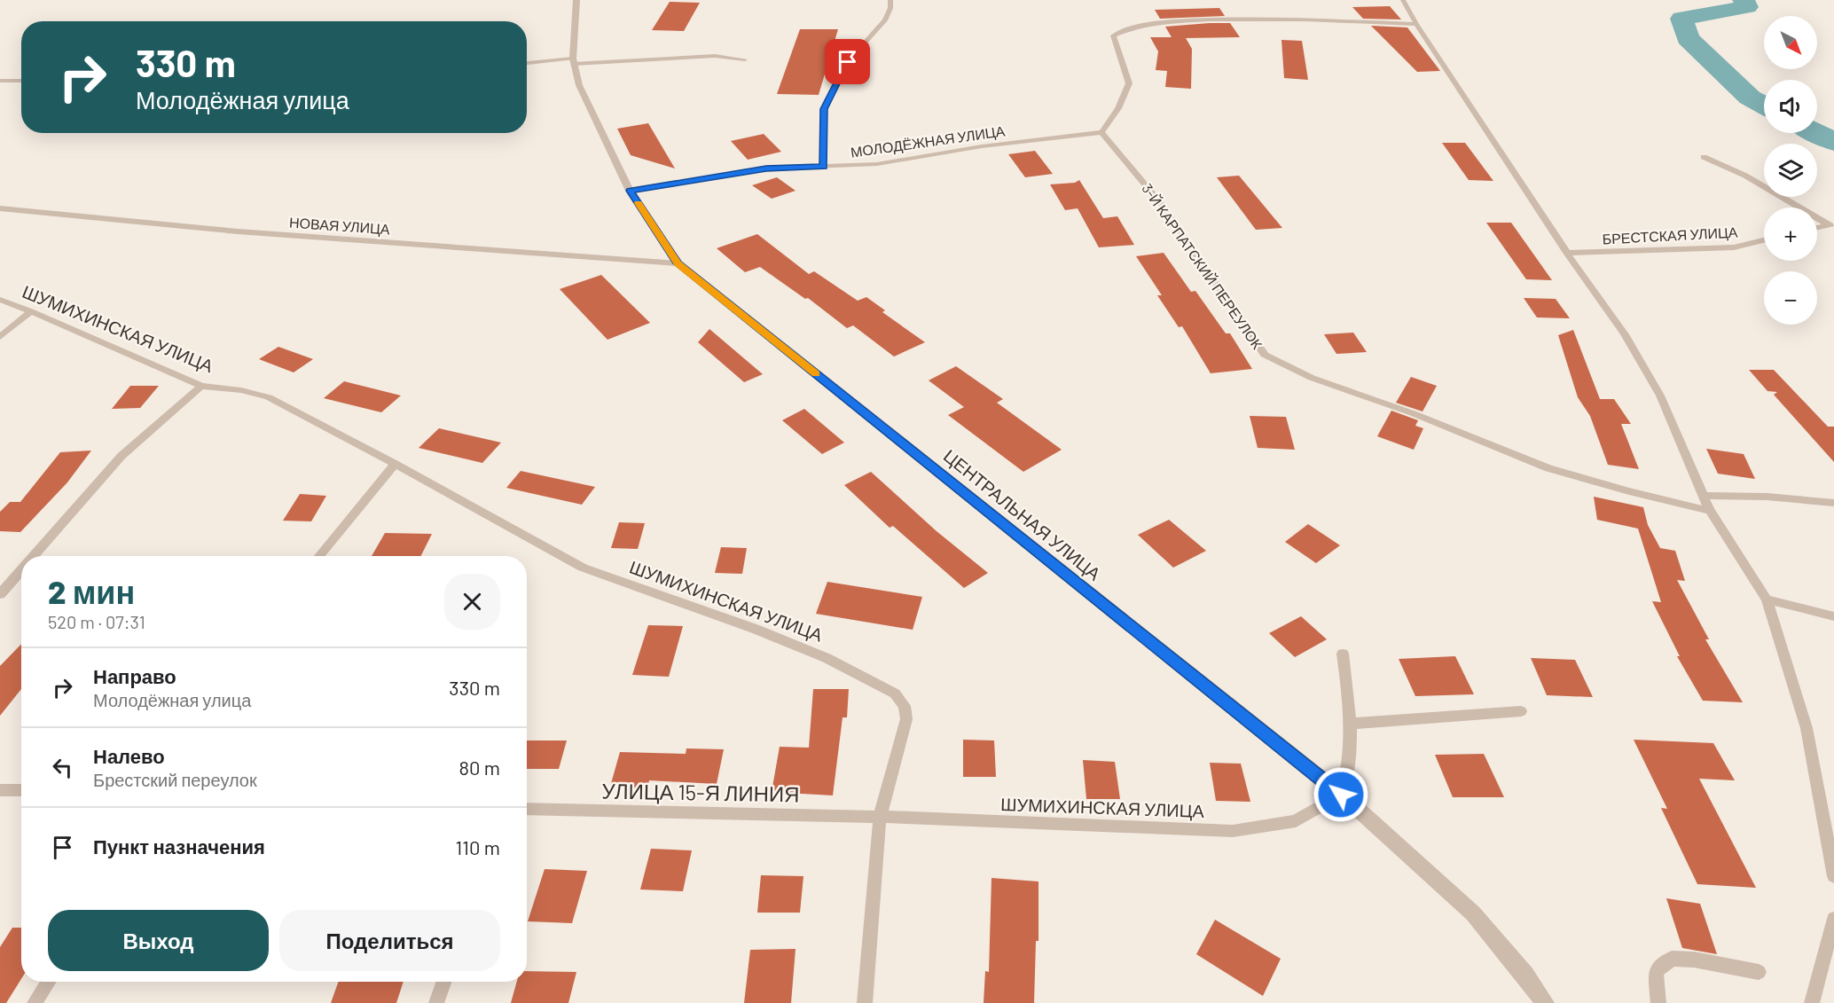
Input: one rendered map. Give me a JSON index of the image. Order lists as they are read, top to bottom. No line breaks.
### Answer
{"streets":{"street":["ЦЕНТРАЛЬНАЯ УЛИЦА"],"lane":["МОЛОДЁЖНАЯ УЛИЦА","НОВАЯ УЛИЦА","БРЕСТСКАЯ УЛИЦА","3-Й КАРПАТСКИЙ ПЕРЕУЛОК","ШУМИХИНСКАЯ УЛИЦА","УЛИЦА 15-Я ЛИНИЯ"]},"crossings":[["МОЛОДЁЖНАЯ УЛИЦА","3-Й КАРПАТСКИЙ ПЕРЕУЛОК"],["МОЛОДЁЖНАЯ УЛИЦА","ЦЕНТРАЛЬНАЯ УЛИЦА"],["НОВАЯ УЛИЦА","ЦЕНТРАЛЬНАЯ УЛИЦА"],["ШУМИХИНСКАЯ УЛИЦА","ЦЕНТРАЛЬНАЯ УЛИЦА"],["ШУМИХИНСКАЯ УЛИЦА","УЛИЦА 15-Я ЛИНИЯ"]],"north":"bottom right","page":{"map_buttons":["+","−"],"turn":["330 m","Молодёжная улица"],"heading":["2 мин","520 m · 07:31"],"list":[{"name":"Направо","note":"Молодёжная улица","value":"330 m"},{"name":"Налево","note":"Брестский переулок","value":"80 m"},{"name":"Пункт назначения","value":"110 m"}],"buttons":["Выход","Поделиться"]}}
